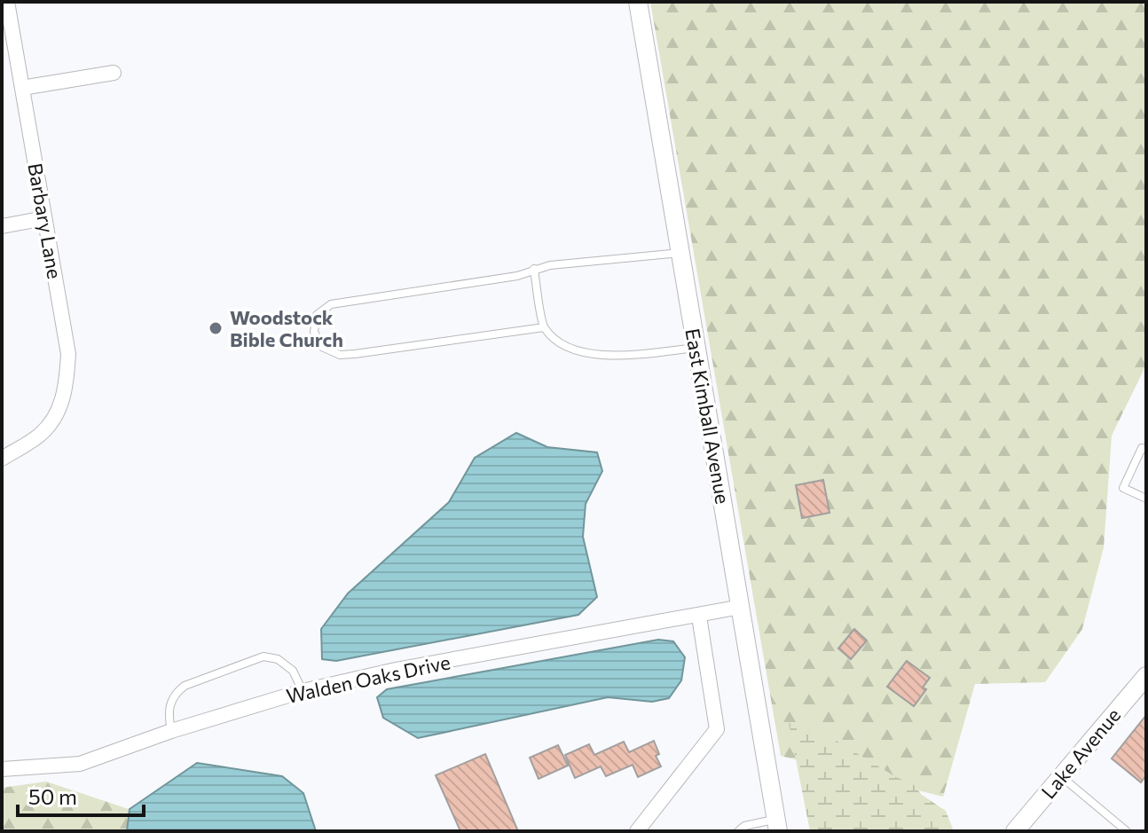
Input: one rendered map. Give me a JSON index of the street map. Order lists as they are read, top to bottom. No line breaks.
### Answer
{"streets":{"street":["Barbary Lane","East Kimball Avenue","Walden Oaks Drive","Lake Avenue"]},"crossings":[["East Kimball Avenue","Walden Oaks Drive"]],"places":["Woodstock Bible Church"],"scale_bar":"50 m"}
